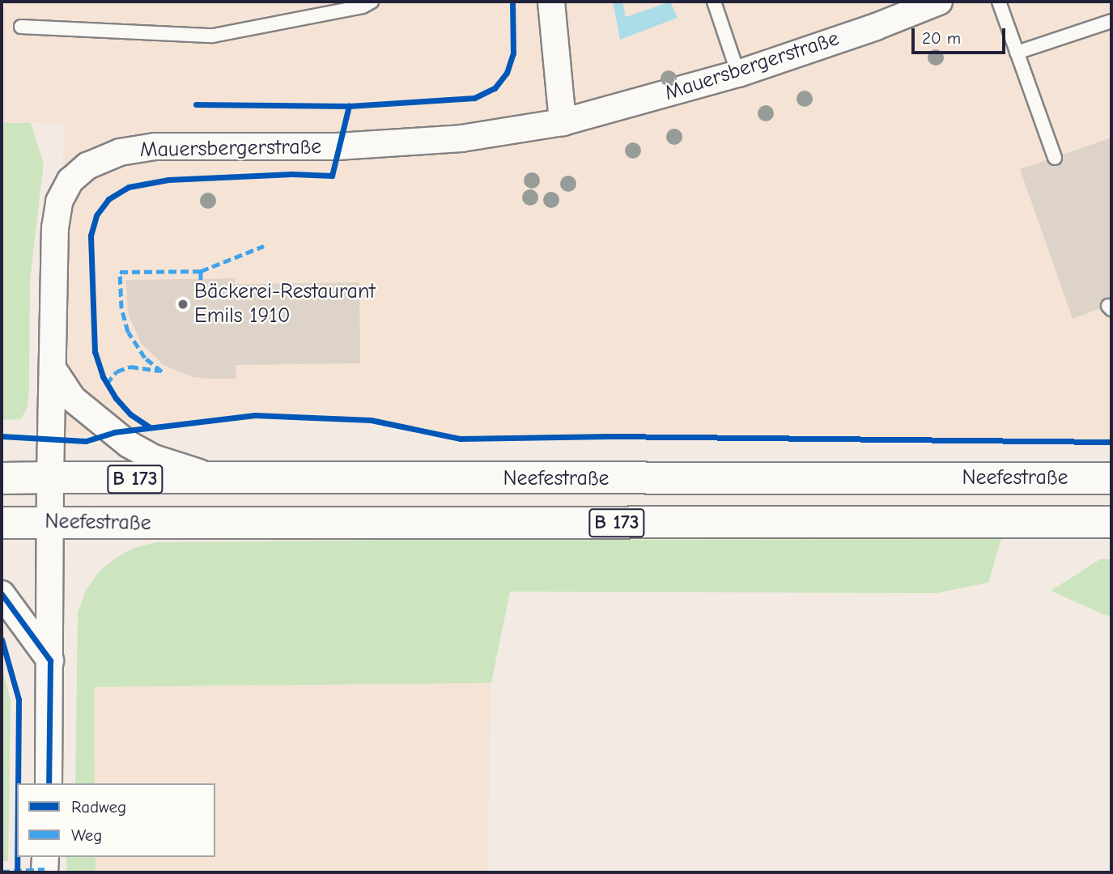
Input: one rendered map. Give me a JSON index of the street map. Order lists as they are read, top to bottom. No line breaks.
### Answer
{"streets":{"main road":["Neefestraße","B 173"],"street":["Mauersbergerstraße"]},"crossings":[["Mauersbergerstraße","Neefestraße"]],"places":["Bäckerei-Restaurant Emils 1910"],"legend":["Radweg","Weg"],"scale_bar":"20 m"}
